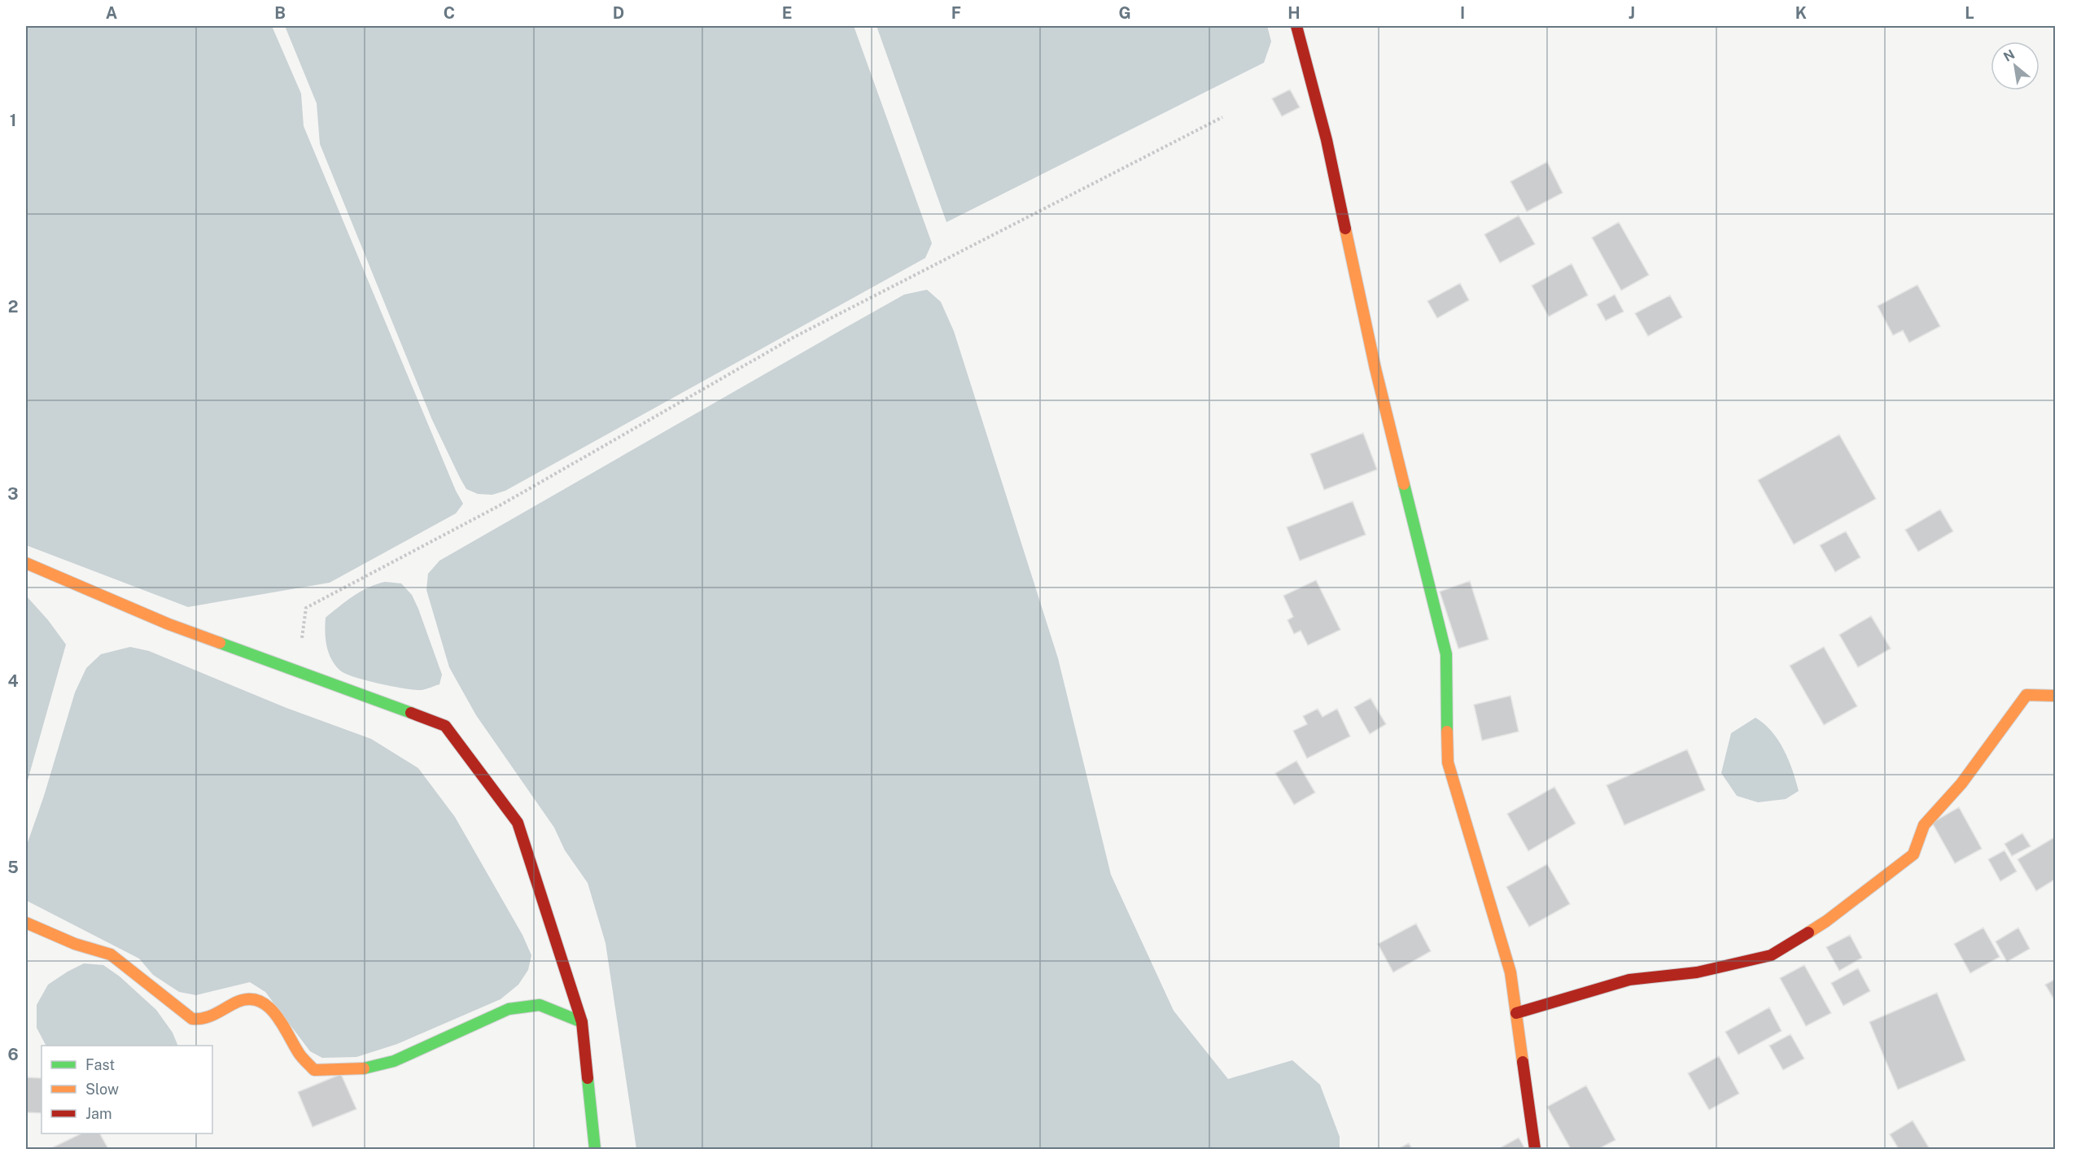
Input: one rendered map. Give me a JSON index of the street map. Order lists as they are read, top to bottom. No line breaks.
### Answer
{"legend":["Fast","Slow","Jam"],"north":"top left","grid":{"columns":["A","B","C","D","E","F","G","H","I","J","K","L"],"rows":["1","2","3","4","5","6"]}}
